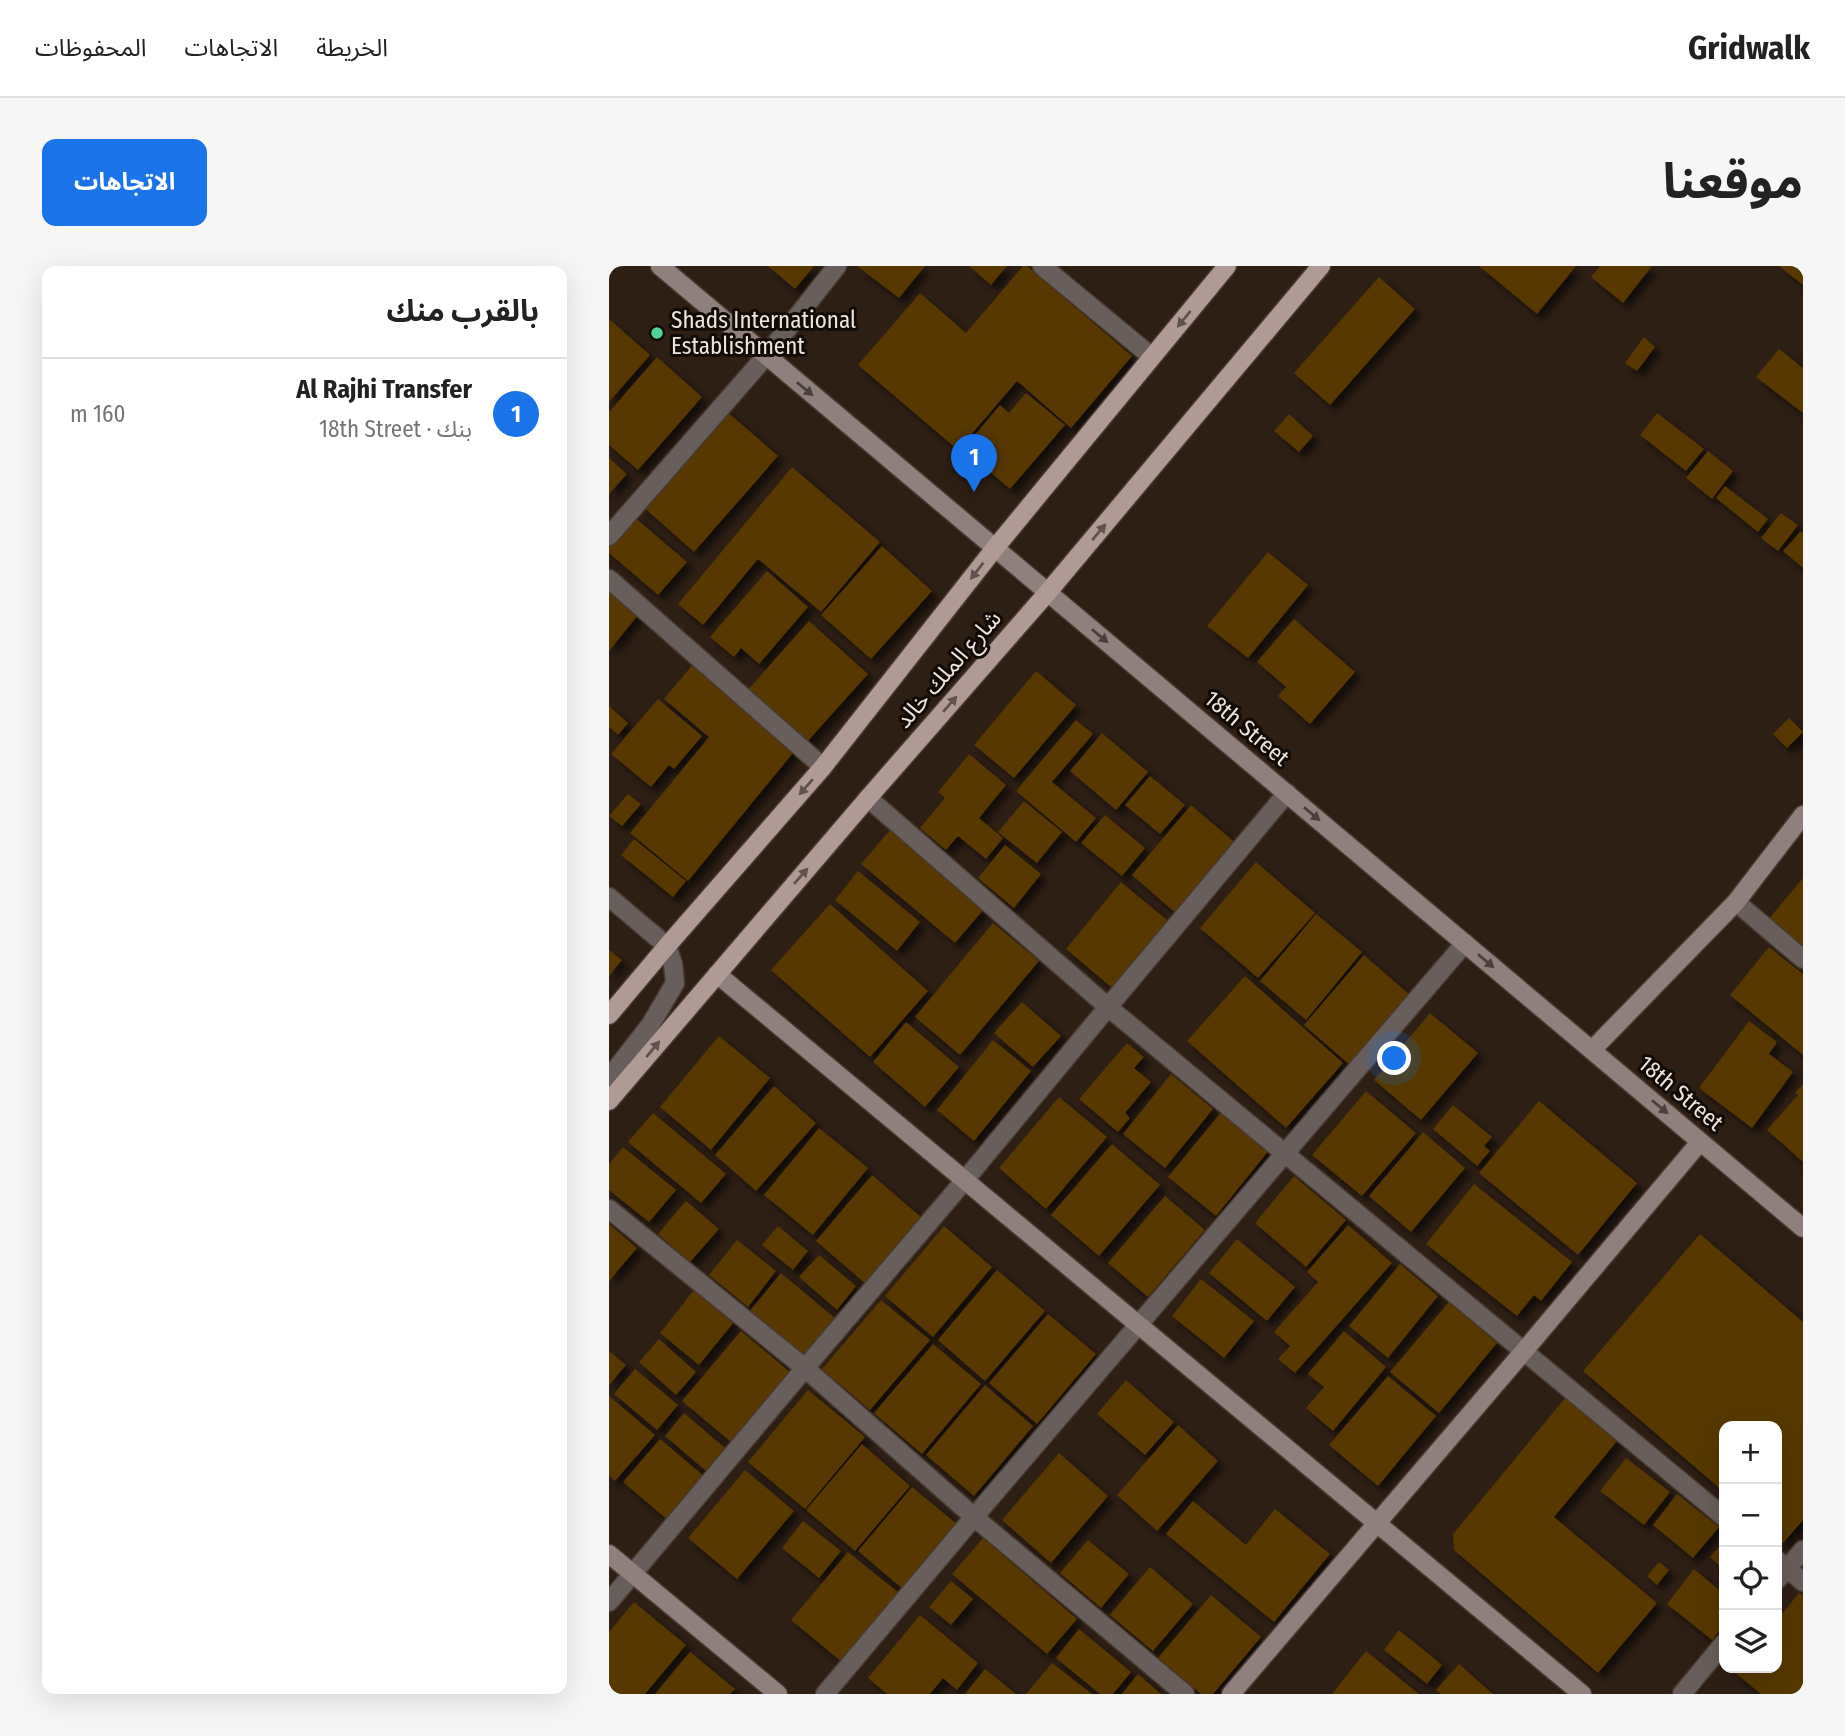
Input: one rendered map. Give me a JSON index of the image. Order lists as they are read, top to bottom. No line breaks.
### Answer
{"streets":{"main road":["شارع الملك خالد"],"street":["18th Street"]},"crossings":[["شارع الملك خالد","18th Street"]],"one_way":["18th Street"],"places":["Shads International Establishment"],"page":{"header":"Gridwalk","nav":["الخريطة","الاتجاهات","المحفوظات"],"title":"موقعنا","buttons":"الاتجاهات","heading":"بالقرب منك","list":[{"mark":"1","name":"Al Rajhi Transfer","note":"بنك · 18th Street","value":"160 m"}],"pins":"1","map_buttons":["+","−"]}}
